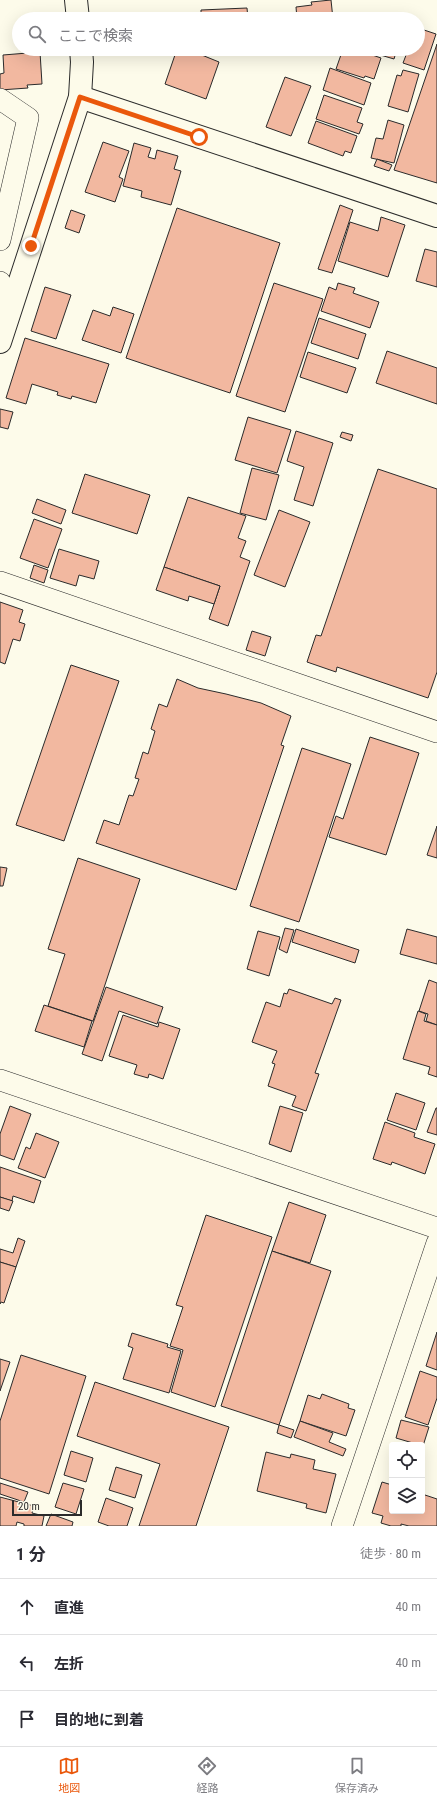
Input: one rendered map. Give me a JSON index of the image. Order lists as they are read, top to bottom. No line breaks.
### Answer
{"scale_bar":"20 m","page":{"search":"ここで検索","scale":"20 m","heading":["1 分","徒歩 · 80 m"],"list":[["直進","40 m"],["左折","40 m"],"目的地に到着"],"nav":["地図","経路","保存済み"]}}
